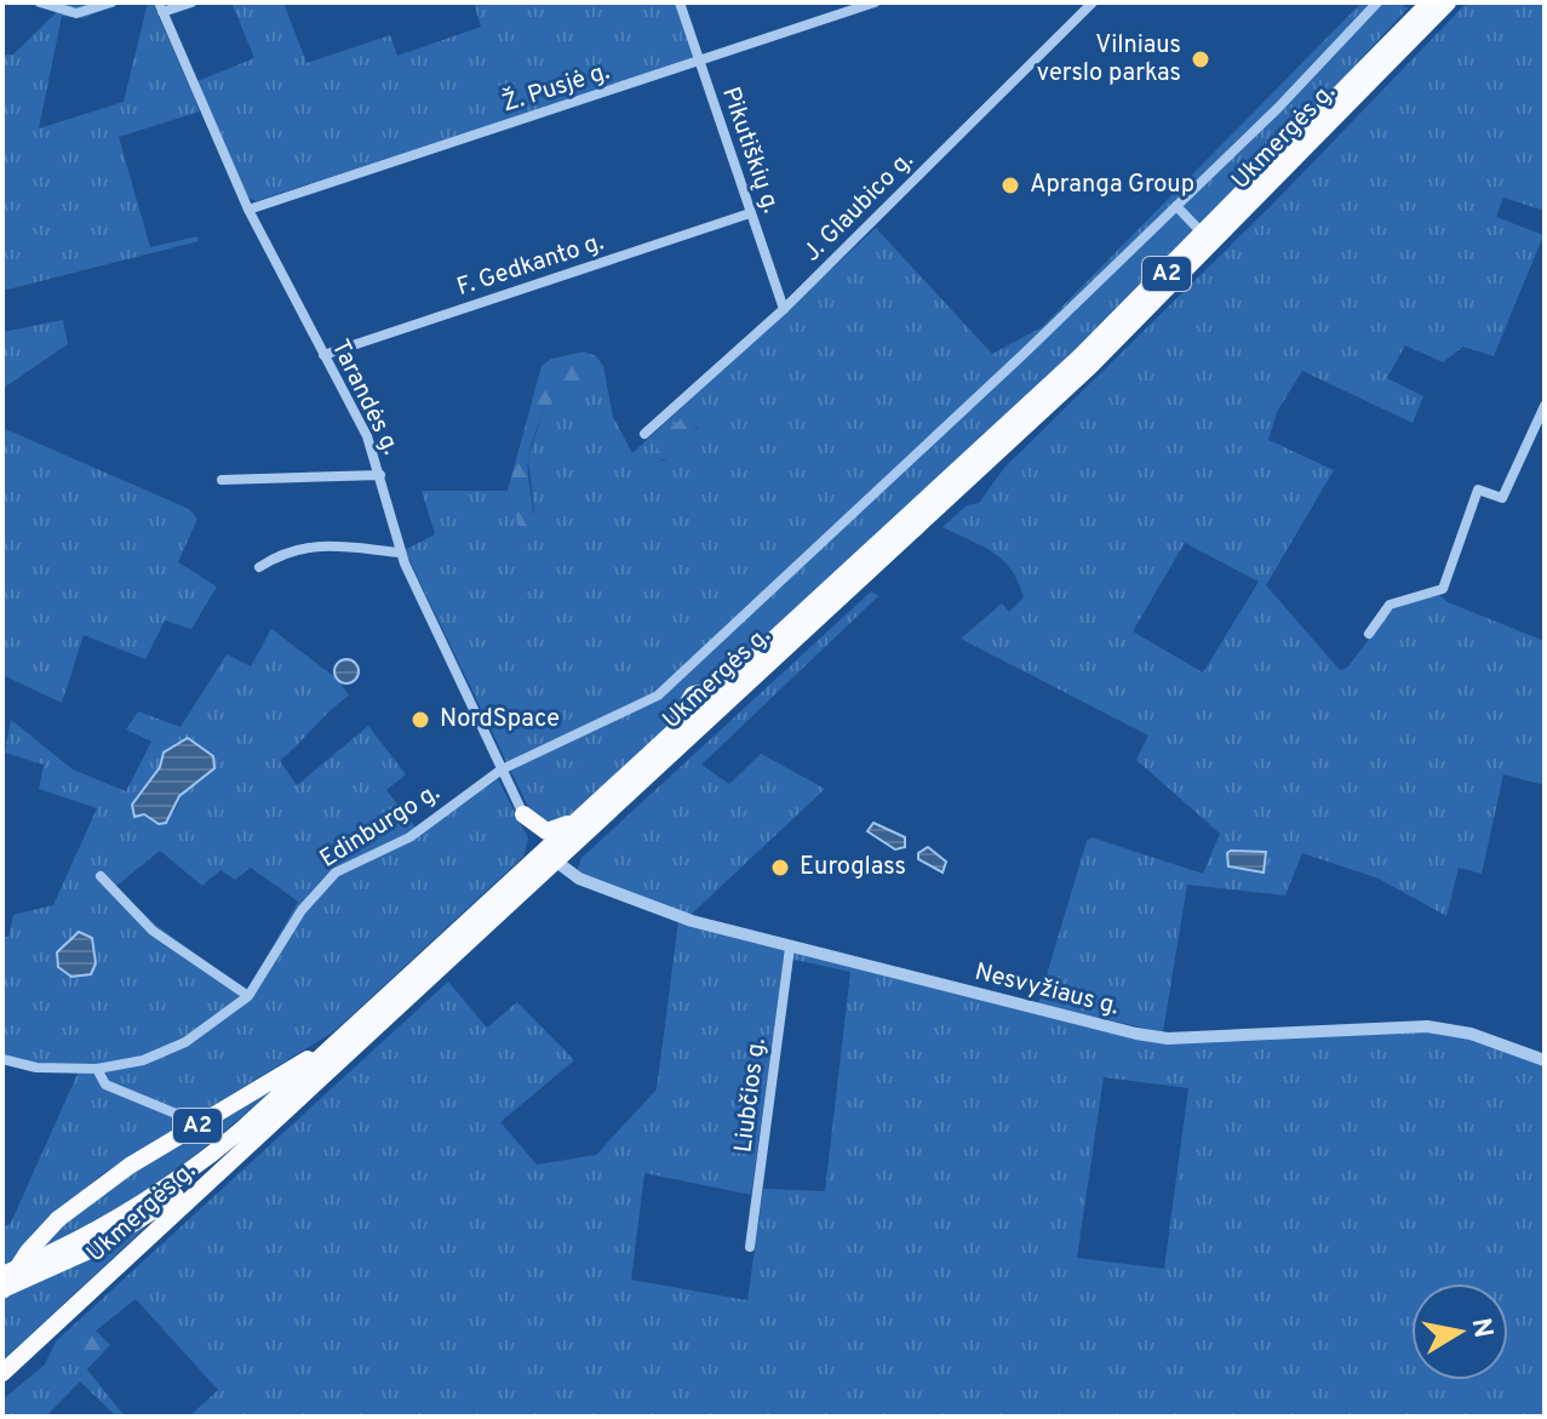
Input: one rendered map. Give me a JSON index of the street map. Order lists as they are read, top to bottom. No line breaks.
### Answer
{"streets":{"highway":["Ukmergės g.","A2"],"street":["Ž. Pusjė g.","Pikutiškių g.","J. Glaubico g.","F. Gedkanto g.","Tarandės g.","Edinburgo g.","Nesvyžiaus g.","Liubčios g."]},"crossings":[["Ž. Pusjė g.","Pikutiškių g."],["Ž. Pusjė g.","Tarandės g."],["Ukmergės g.","A2"],["Ukmergės g.","Nesvyžiaus g."],["Pikutiškių g.","J. Glaubico g."],["Pikutiškių g.","F. Gedkanto g."],["F. Gedkanto g.","Tarandės g."],["Tarandės g.","Edinburgo g."],["Nesvyžiaus g.","Liubčios g."]],"places":["Vilniaus verslo parkas","Apranga Group","NordSpace","Euroglass"],"north":"right"}
